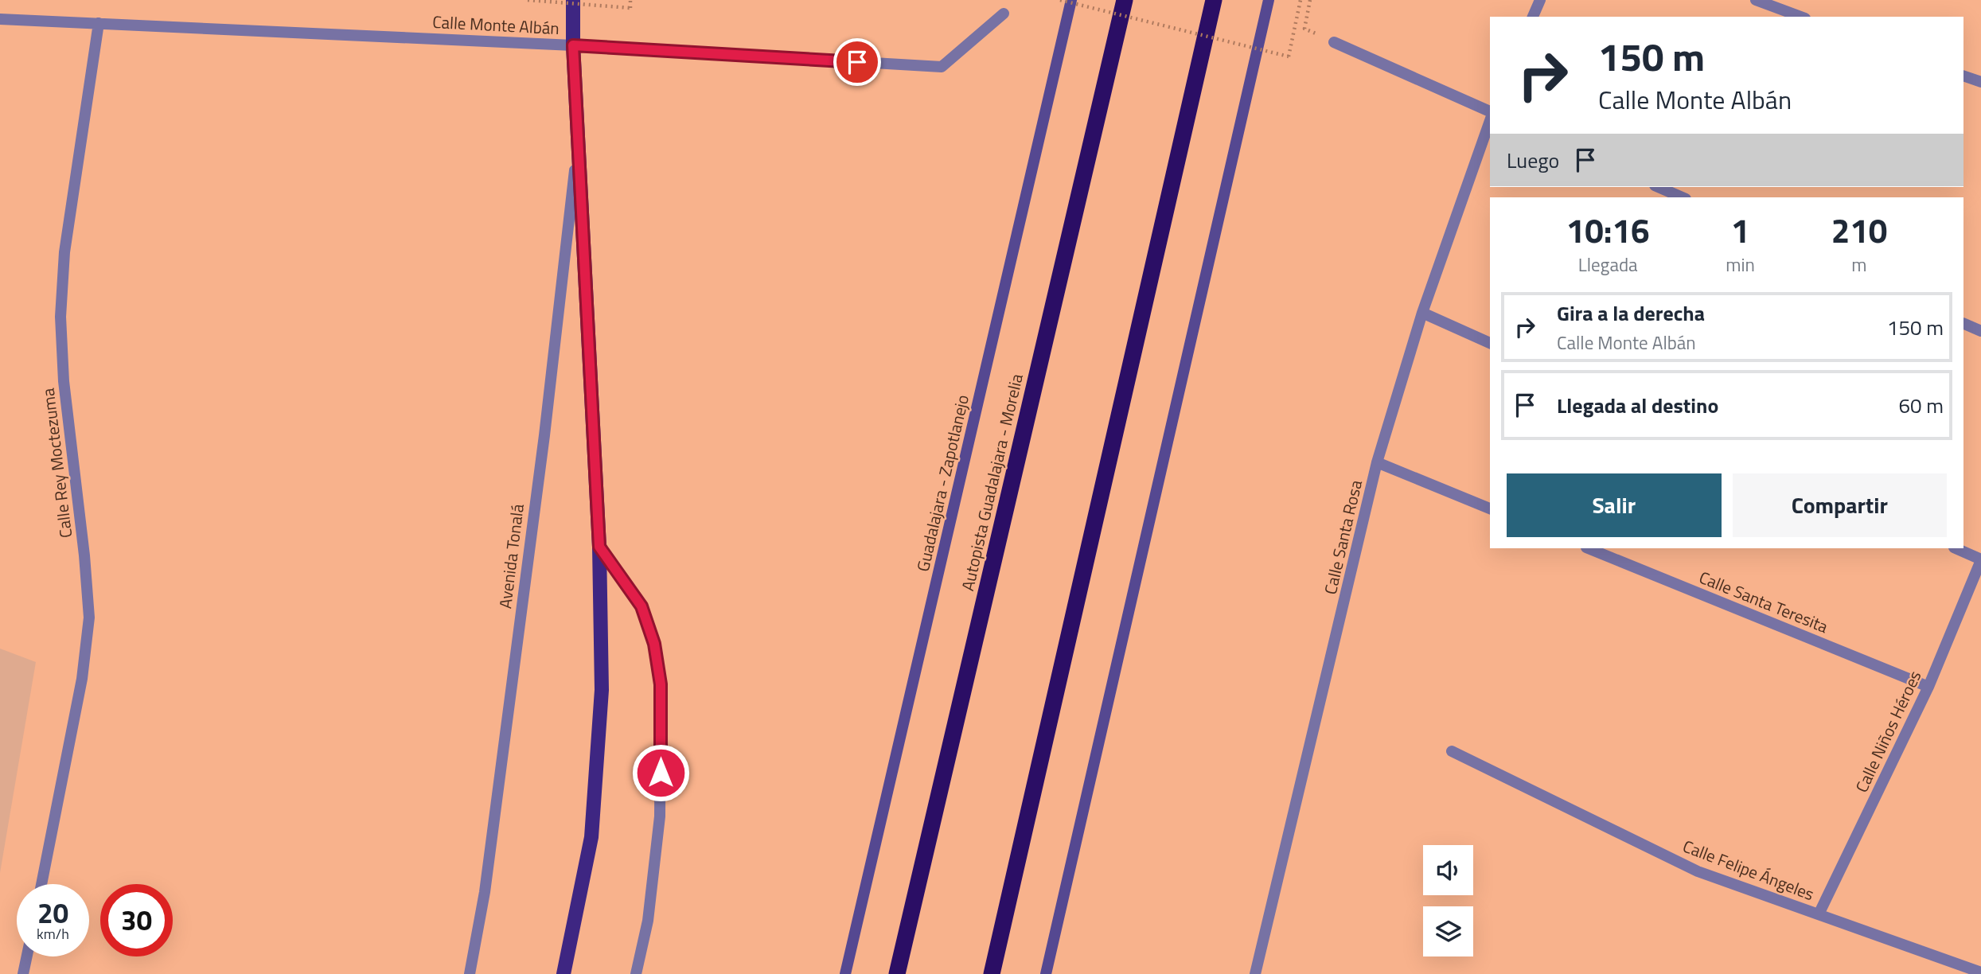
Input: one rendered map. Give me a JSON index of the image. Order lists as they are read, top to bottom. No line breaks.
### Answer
{"streets":{"highway":["Autopista Guadalajara - Morelia"],"main road":["Avenida Tonalá"],"street":["Calle Monte Albán","Calle Rey Moctezuma","Guadalajara - Zapotlanejo","Calle Santa Rosa","Calle Santa Teresita","Calle Niños Héroes","Calle Felipe Ángeles"]},"crossings":[["Calle Monte Albán","Calle Rey Moctezuma"],["Calle Monte Albán","Avenida Tonalá"],["Calle Santa Teresita","Calle Niños Héroes"],["Calle Niños Héroes","Calle Felipe Ángeles"]],"page":{"turn":["150 m","Calle Monte Albán"],"then":"Luego","eta":["10:16","Llegada","1","min","210","m"],"list":[{"name":"Gira a la derecha","note":"Calle Monte Albán","value":"150 m"},{"name":"Llegada al destino","value":"60 m"}],"buttons":["Salir","Compartir"],"speed":"20 km/h","limit":"30"}}
